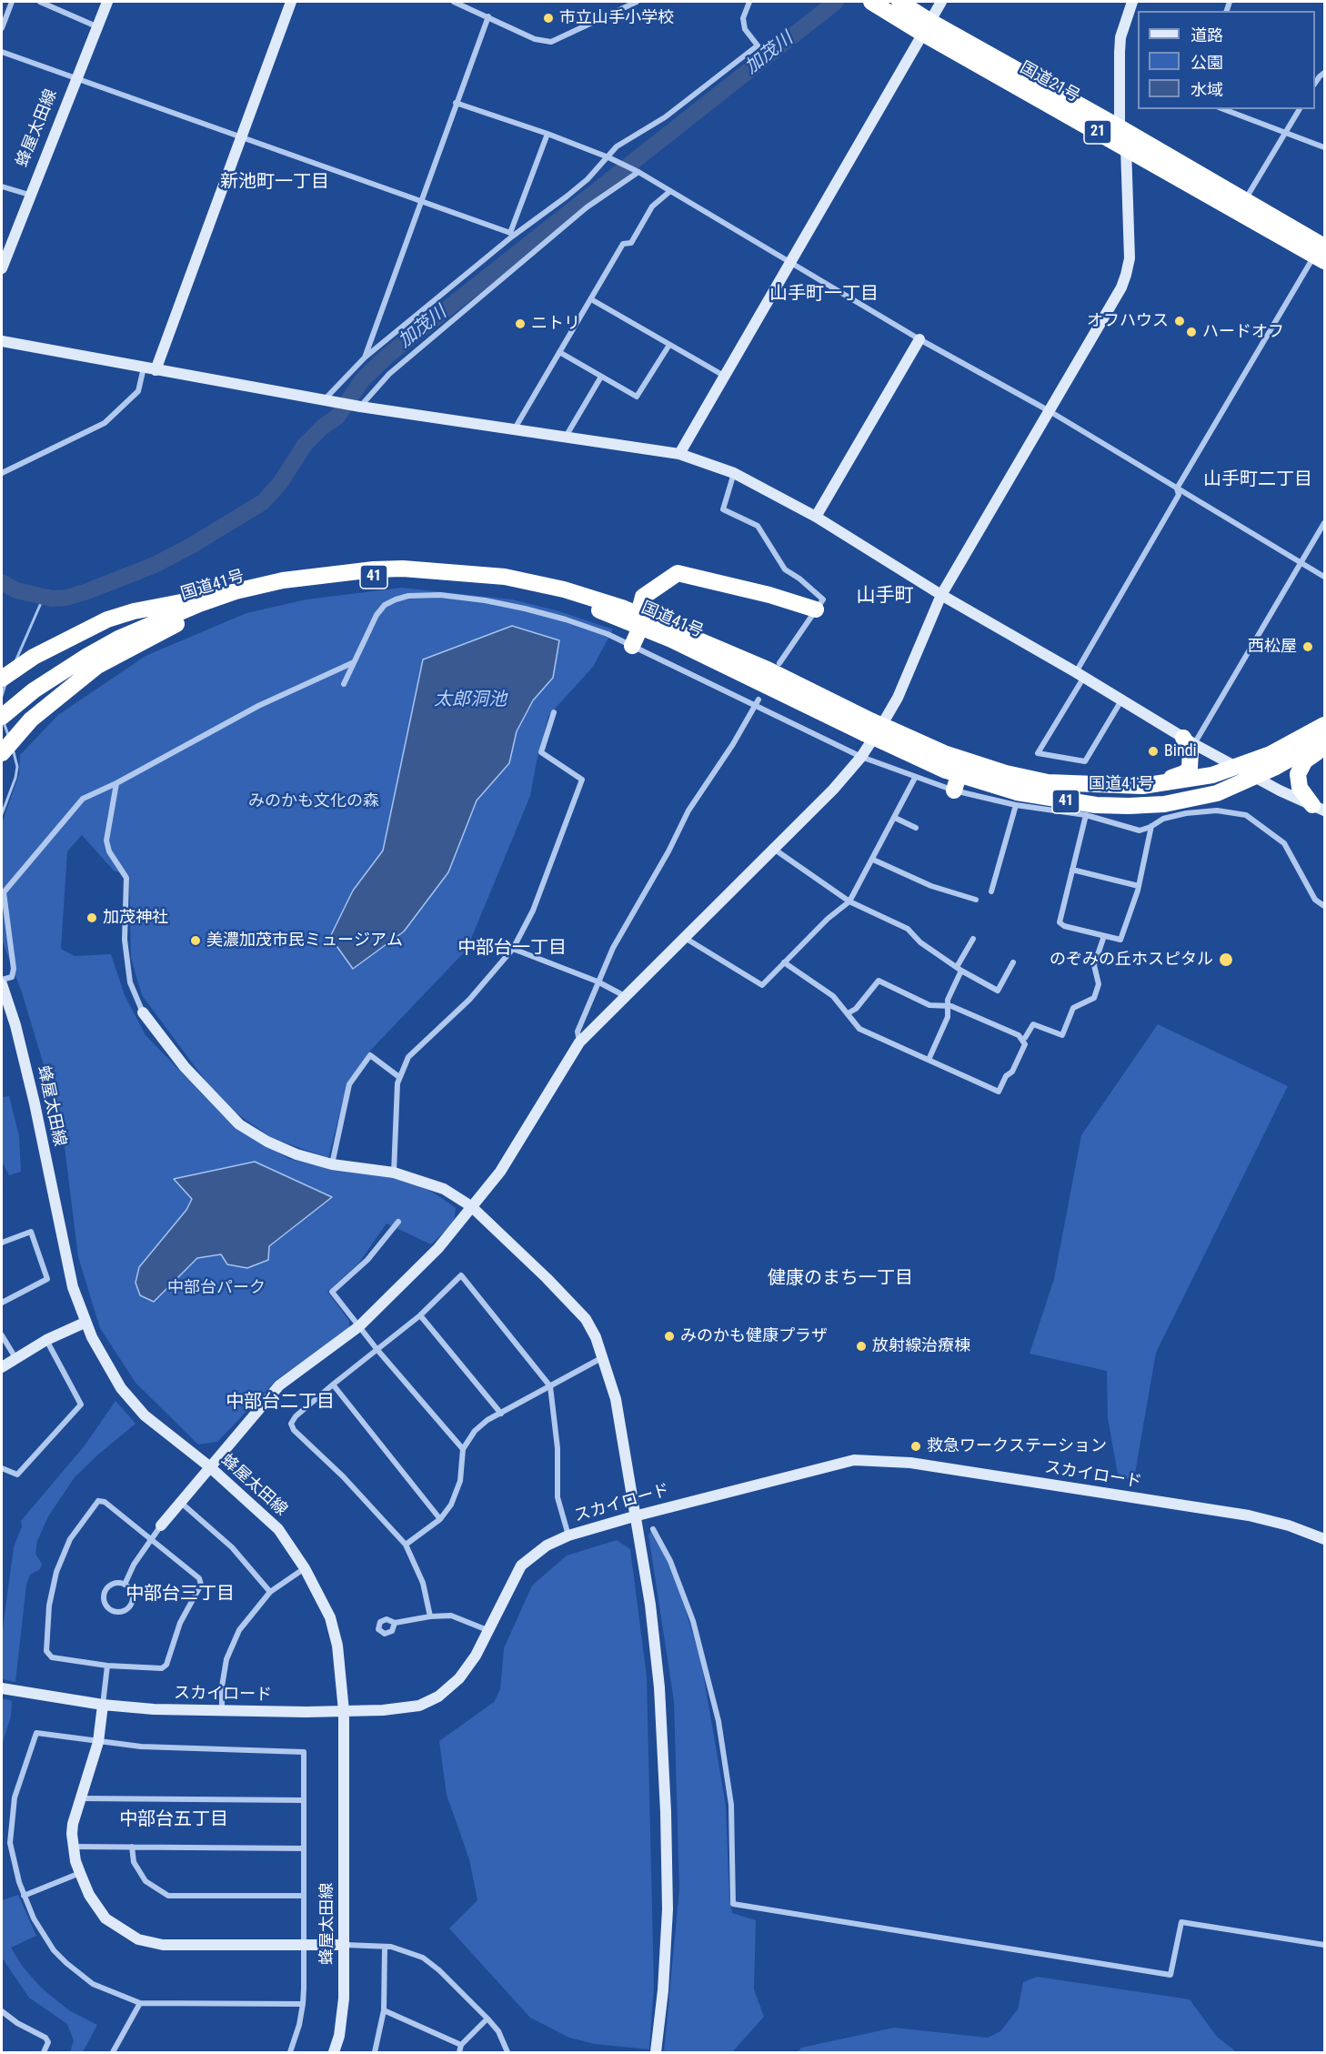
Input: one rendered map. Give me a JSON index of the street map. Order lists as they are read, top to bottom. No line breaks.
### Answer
{"streets":{"highway":["国道21号","21","41","国道41号"],"street":["蜂屋太田線","スカイロード"]},"crossings":[["蜂屋太田線","スカイロード"],["41","国道41号"]],"districts":["新池町一丁目","山手町一丁目","山手町二丁目","山手町","中部台一丁目","健康のまち一丁目","中部台二丁目","中部台三丁目","中部台五丁目"],"water":["加茂川","太郎洞池"],"parks":["みのかも文化の森","中部台パーク"],"places":["市立山手小学校","オフハウス","ニトリ","ハードオフ","西松屋","Bindi","加茂神社","美濃加茂市民ミュージアム","のぞみの丘ホスピタル","みのかも健康プラザ","放射線治療棟","救急ワークステーション"],"legend":["道路","公園","水域"]}
